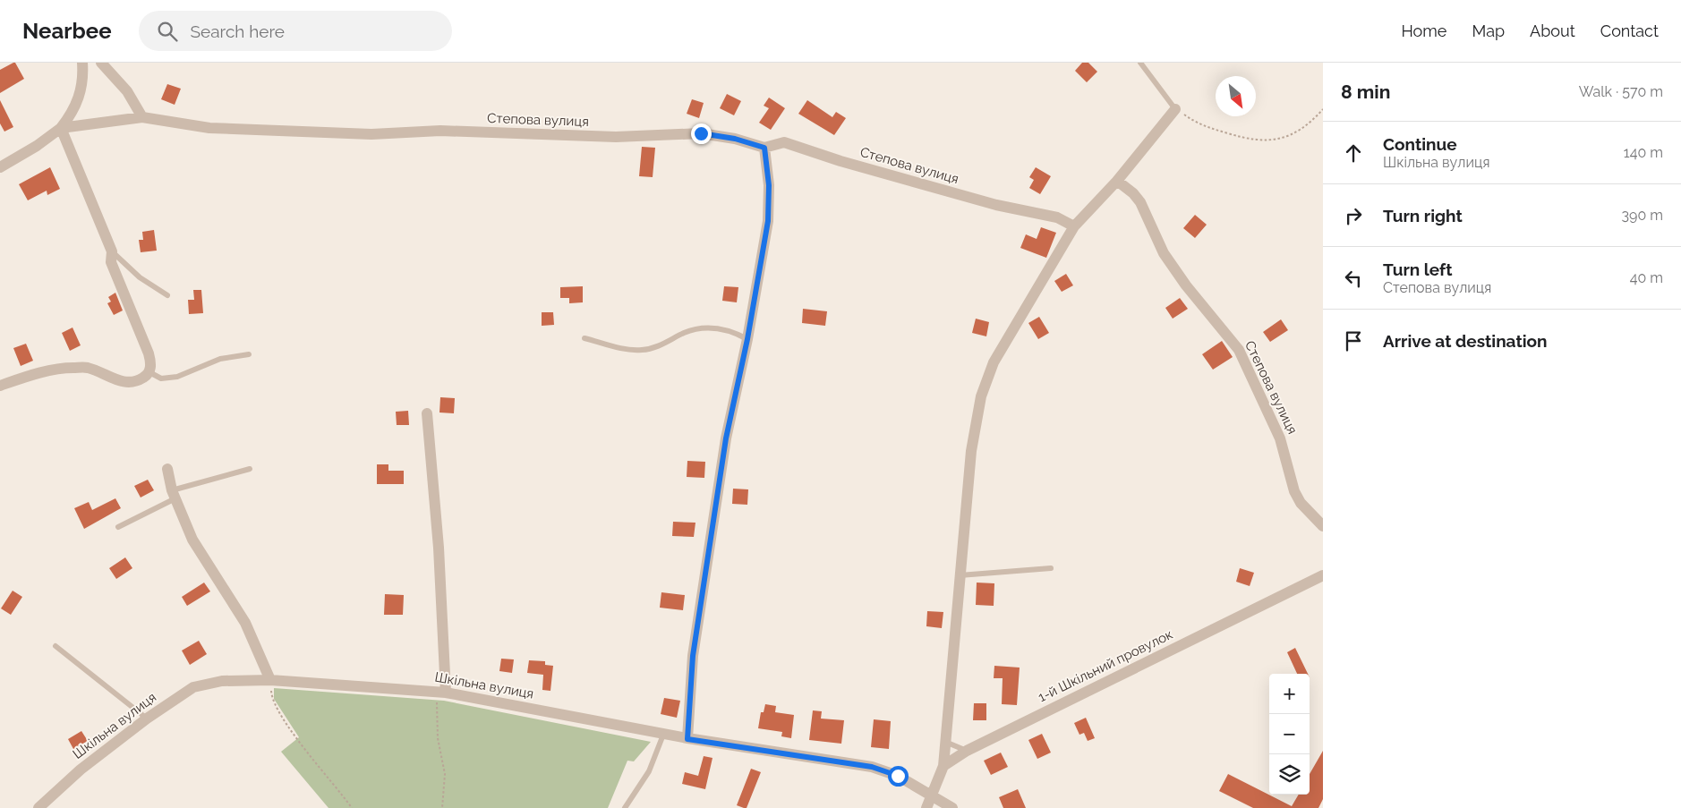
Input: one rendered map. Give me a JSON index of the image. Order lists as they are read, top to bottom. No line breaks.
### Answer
{"streets":{"street":["Степова вулиця","1-й Шкільний провулок","Шкільна вулиця"]},"north":"bottom right","page":{"header":"Nearbee","search":"Search here","nav":["Home","Map","About","Contact"],"heading":["8 min","Walk · 570 m"],"list":[["Continue","Шкільна вулиця","140 m"],["Turn right","390 m"],["Turn left","Степова вулиця","40 m"],"Arrive at destination"],"map_buttons":["+","−"]}}
